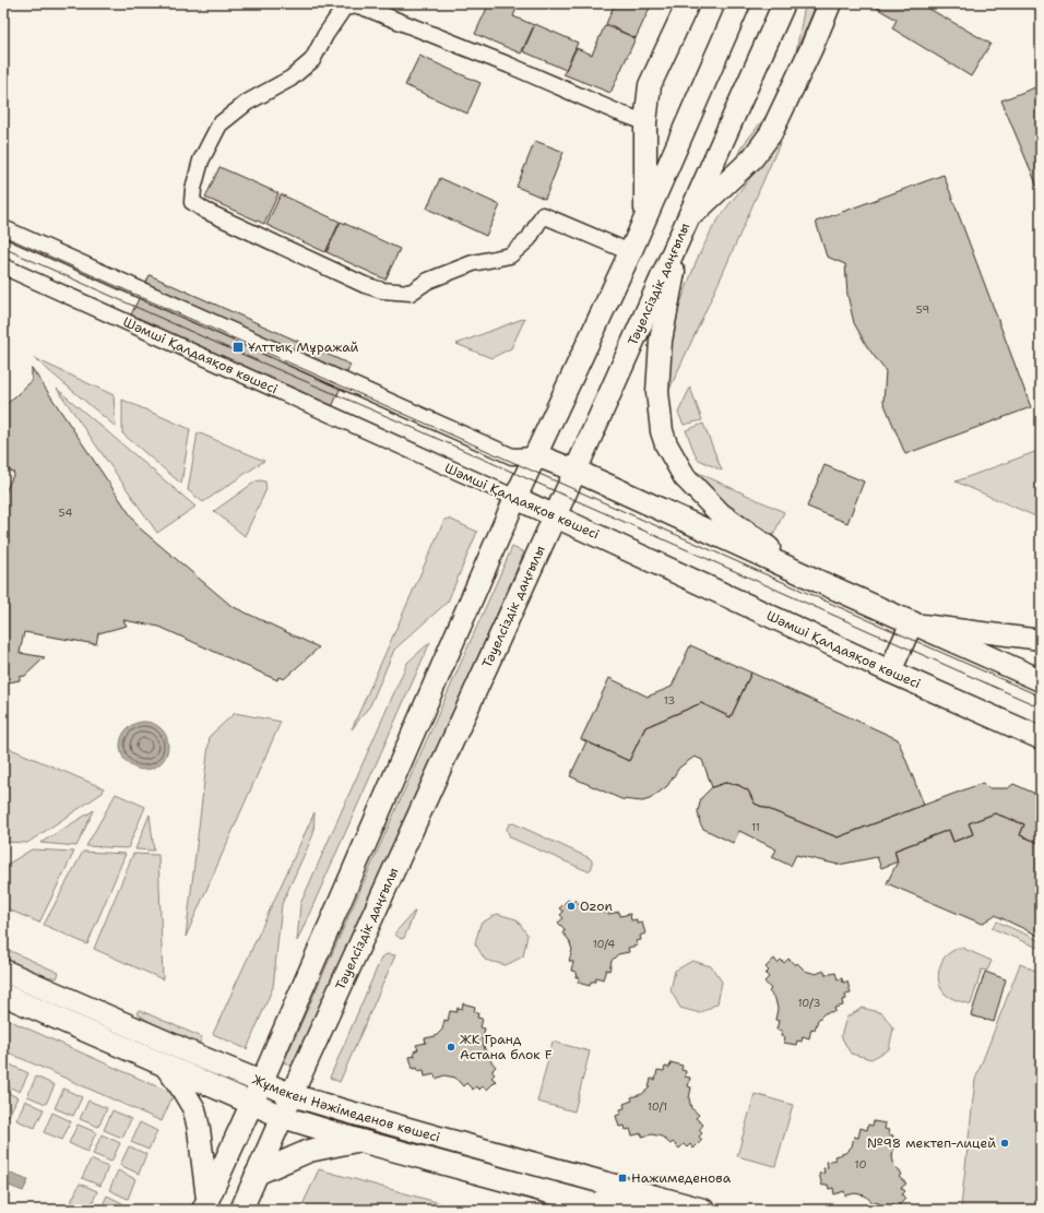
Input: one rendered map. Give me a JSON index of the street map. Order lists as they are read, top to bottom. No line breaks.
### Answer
{"streets":{"main road":["Тәуелсіздік даңғылы","Шәмші Қалдаяқов көшесі","Жұмекен Нәжімеденов көшесі"]},"crossings":[["Тәуелсіздік даңғылы","Шәмші Қалдаяқов көшесі"],["Тәуелсіздік даңғылы","Жұмекен Нәжімеденов көшесі"]],"places":{"transit":["Ұлттық Мұражай","Нажимеденова"],"other":["Ozon","ЖК Гранд Астана блок F","№98 мектеп-лицей"]},"house_numbers":["59","54","13","11","10/4","10/3","10/1","10"]}
